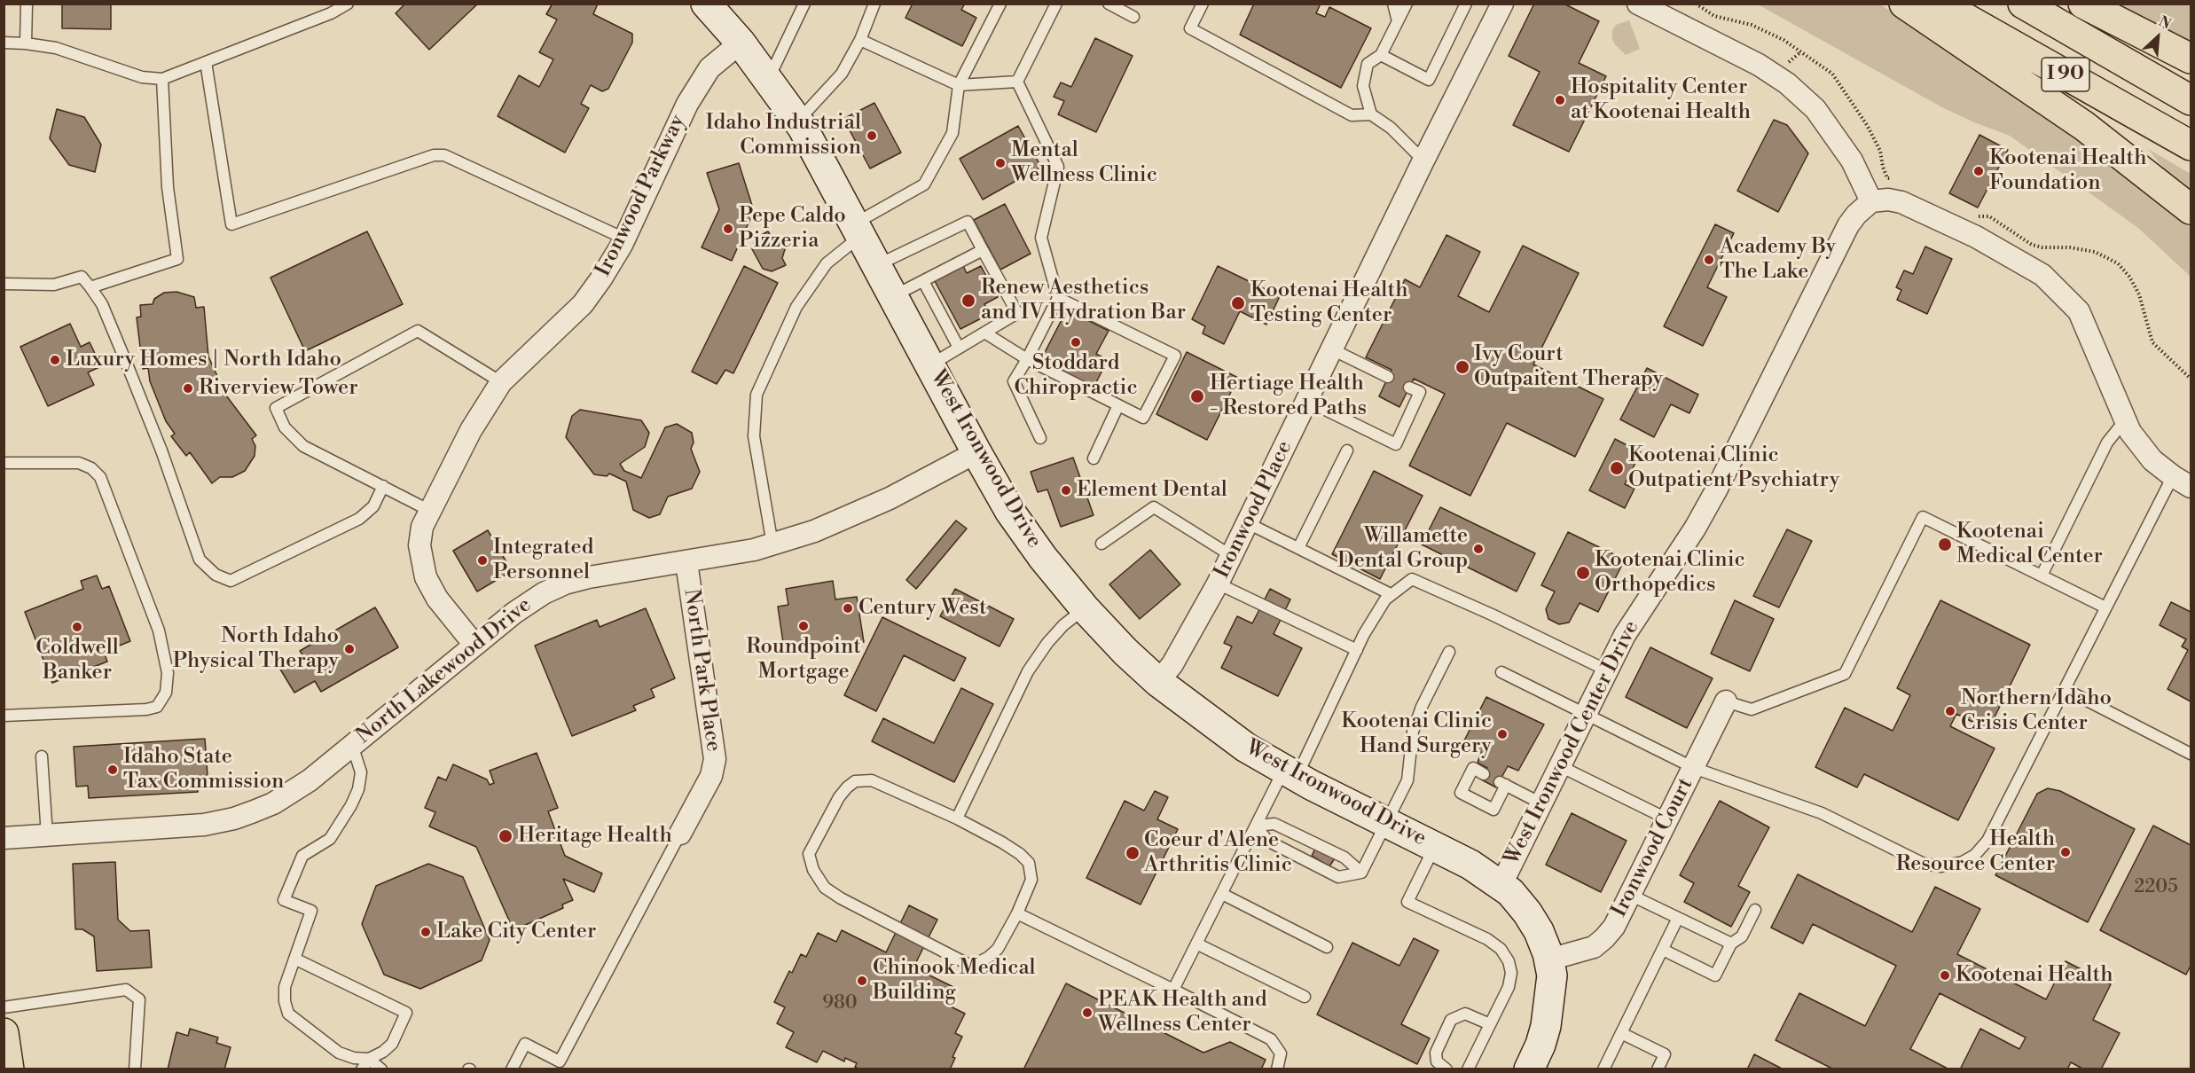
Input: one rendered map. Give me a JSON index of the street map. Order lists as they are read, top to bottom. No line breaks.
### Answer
{"streets":{"main road":["I 90"],"street":["Ironwood Parkway","West Ironwood Drive","Ironwood Place","North Park Place","North Lakewood Drive","West Ironwood Center Drive","Ironwood Court"]},"crossings":[["Ironwood Parkway","West Ironwood Drive"],["Ironwood Parkway","North Lakewood Drive"],["West Ironwood Drive","Ironwood Place"],["West Ironwood Drive","North Lakewood Drive"],["West Ironwood Drive","West Ironwood Center Drive"],["West Ironwood Drive","Ironwood Court"],["North Park Place","North Lakewood Drive"]],"places":["Hospitality Center at Kootenai Health","Idaho Industrial Commission","Mental Wellness Clinic","Kootenai Health Foundation","Pepe Caldo Pizzeria","Academy By The Lake","Renew Aesthetics and IV Hydration Bar","Kootenai Health Testing Center","Stoddard Chiropractic","Luxury Homes | North Idaho","Ivy Court Outpaitent Therapy","Riverview Tower","Hertiage Health - Restored Paths","Kootenai Clinic Outpatient Psychiatry","Element Dental","Kootenai Medical Center","Willamette Dental Group","Integrated Personnel","Kootenai Clinic Orthopedics","Century West","Roundpoint Mortgage","Coldwell Banker","North Idaho Physical Therapy","Northern Idaho Crisis Center","Kootenai Clinic Hand Surgery","Idaho State Tax Commission","Heritage Health","Health Resource Center","Coeur d'Alene Arthritis Clinic","Lake City Center","Kootenai Health","Chinook Medical Building","PEAK Health and Wellness Center"],"house_numbers":["2205","980"],"north":"top right"}
